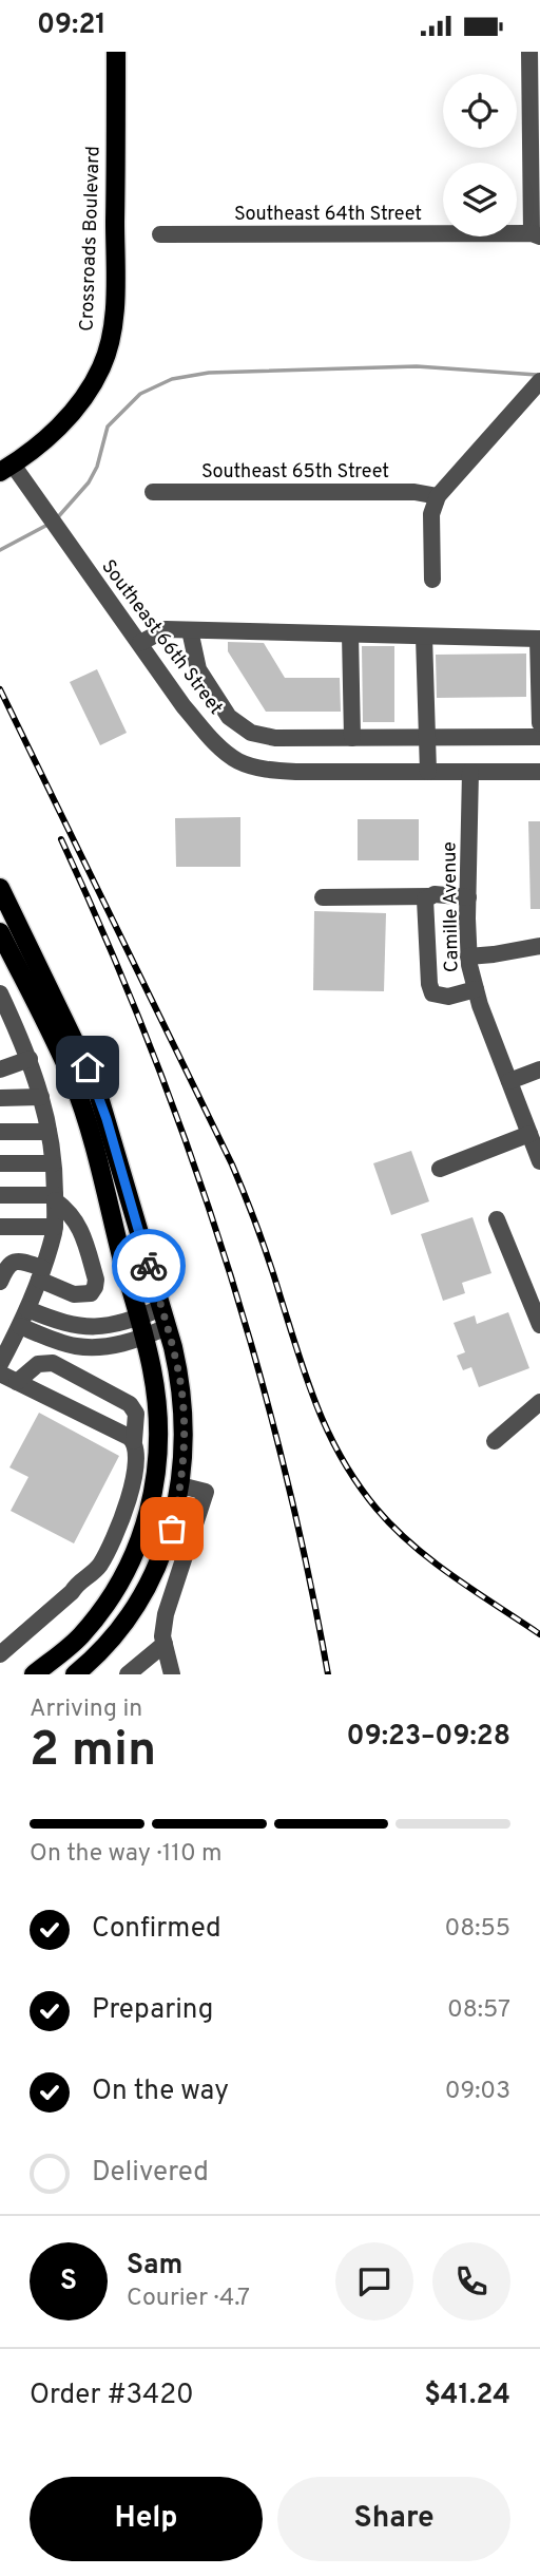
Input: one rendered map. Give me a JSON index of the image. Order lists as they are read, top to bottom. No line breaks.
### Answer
{"streets":{"main road":["Crossroads Boulevard"],"street":["Southeast 64th Street","Southeast 65th Street","Southeast 66th Street","Camille Avenue"]},"crossings":[["Crossroads Boulevard","Southeast 66th Street"],["Southeast 66th Street","Camille Avenue"]],"page":{"status":"09:21","heading":["2 min","Arriving in","09:23–09:28"],"panel":["Sam","Courier · 4.7","Order #3420","$41.24"],"bar":"On the way · 110 m","list":[["Confirmed","08:55"],["Preparing","08:57"],["On the way","09:03"],"Delivered"],"round":"S","buttons":["Help","Share"]}}
